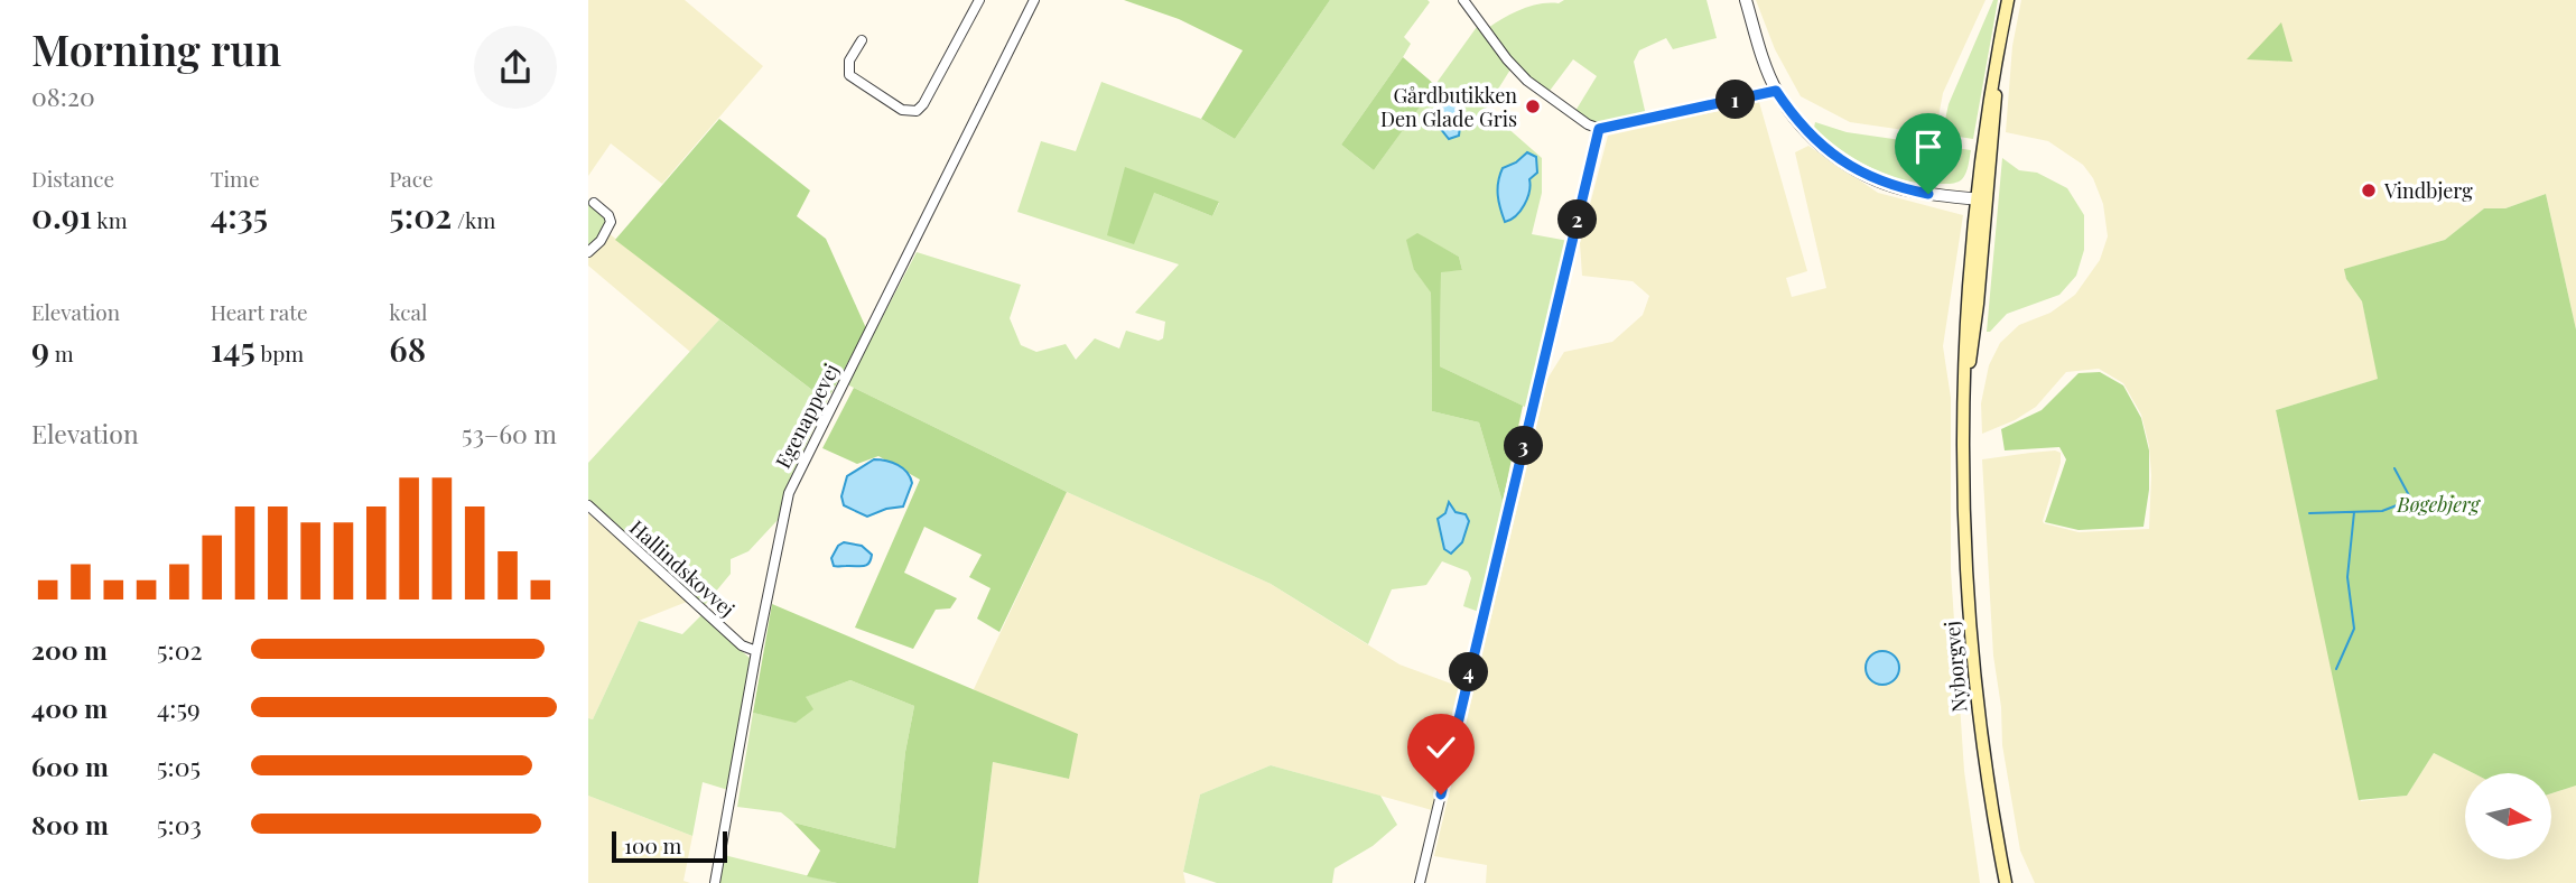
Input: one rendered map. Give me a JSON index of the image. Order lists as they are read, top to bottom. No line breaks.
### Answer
{"streets":{"main road":["Nyborgvej"],"street":["Egenappevej","Hallindskovvej"]},"crossings":[["Egenappevej","Hallindskovvej"]],"parks":["Bøgebjerg"],"places":["Gårdbutikken Den Glade Gris","Vindbjerg"],"scale_bar":"100 m","north":"right","page":{"heading":["Morning run","08:20"],"pins":["1","2","3","4"],"stats":[["Distance","0.91 km"],["Time","4:35"],["Pace","5:02 /km"],["Elevation","9 m"],["Heart rate","145 bpm"],["kcal","68"]],"chart":["Elevation","53–60 m"],"list":[{"name":"200 m","note":"5:02"},{"name":"400 m","note":"4:59"},{"name":"600 m","note":"5:05"},{"name":"800 m","note":"5:03"}],"scale":"100 m"}}
